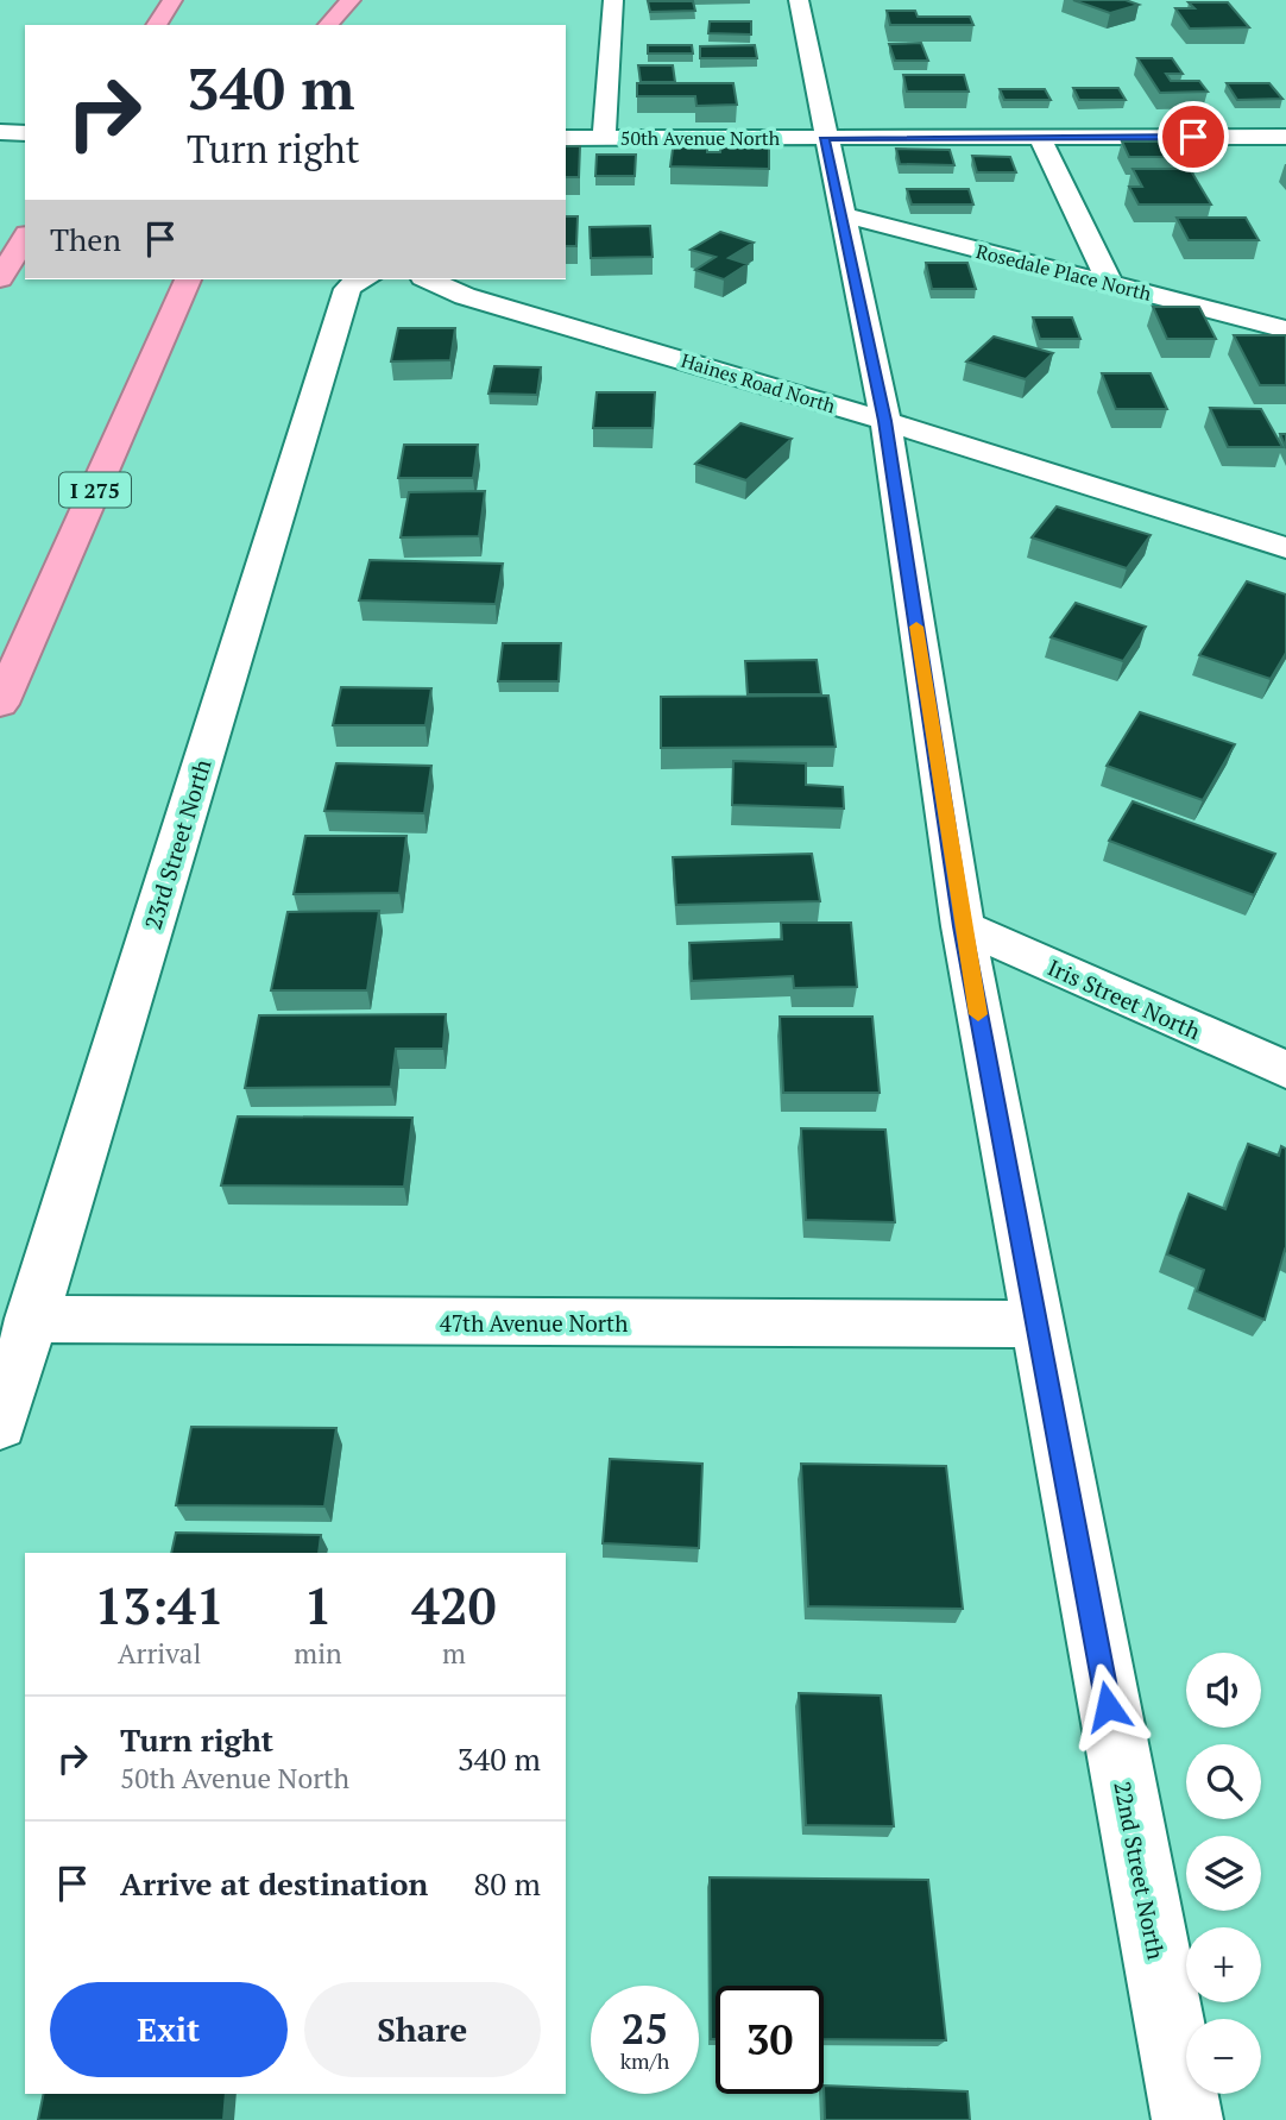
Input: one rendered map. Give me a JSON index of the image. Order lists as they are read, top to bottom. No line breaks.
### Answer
{"streets":{"highway":["I 275"],"street":["50th Avenue North","Rosedale Place North","Haines Road North","23rd Street North","Iris Street North","47th Avenue North","22nd Street North"]},"crossings":[["50th Avenue North","22nd Street North"],["Rosedale Place North","22nd Street North"],["Haines Road North","22nd Street North"],["23rd Street North","47th Avenue North"],["Iris Street North","22nd Street North"],["47th Avenue North","22nd Street North"]],"page":{"turn":["340 m","Turn right"],"then":"Then","eta":["13:41","Arrival","1","min","420","m"],"map_buttons":["+","−"],"list":[{"name":"Turn right","note":"50th Avenue North","value":"340 m"},{"name":"Arrive at destination","value":"80 m"}],"buttons":["Exit","Share"],"speed":"25 km/h","limit":"30"}}
